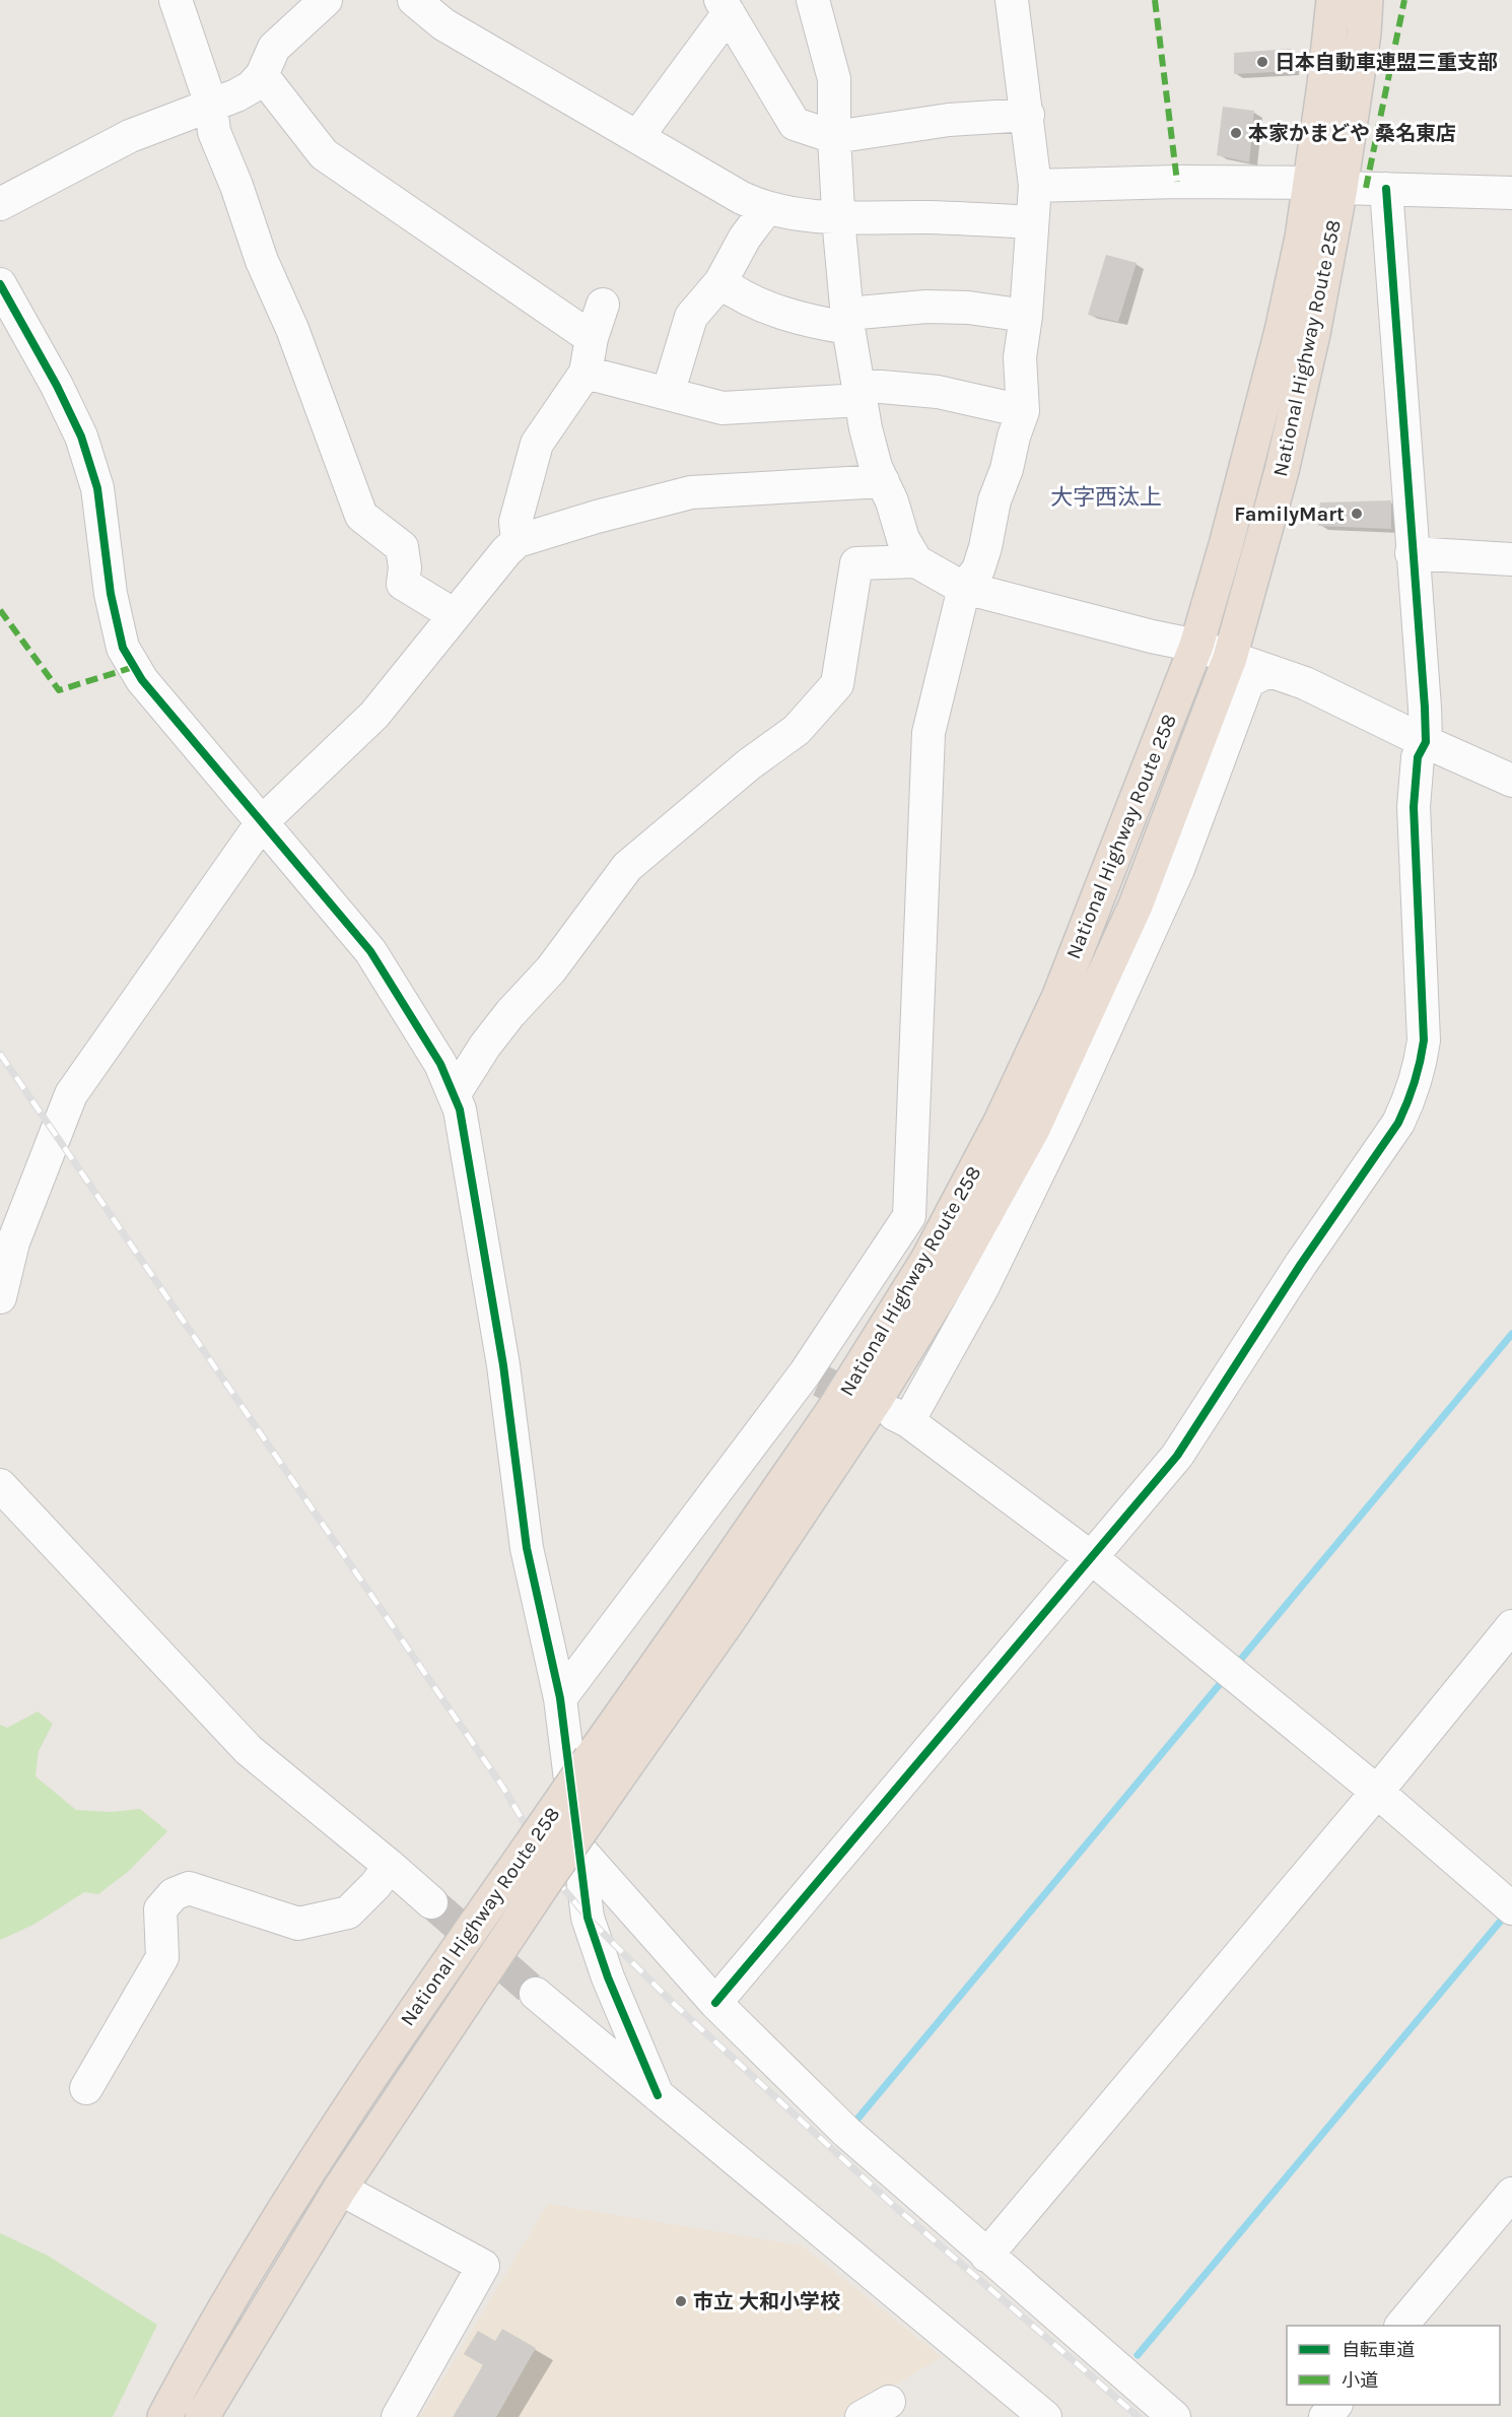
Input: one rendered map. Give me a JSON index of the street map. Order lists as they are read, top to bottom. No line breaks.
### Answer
{"streets":{"highway":["National Highway Route 258"]},"districts":["大字西汰上"],"places":["日本自動車連盟三重支部","本家かまどや 桑名東店","FamilyMart","市立 大和小学校"],"legend":["自転車道","小道"]}
